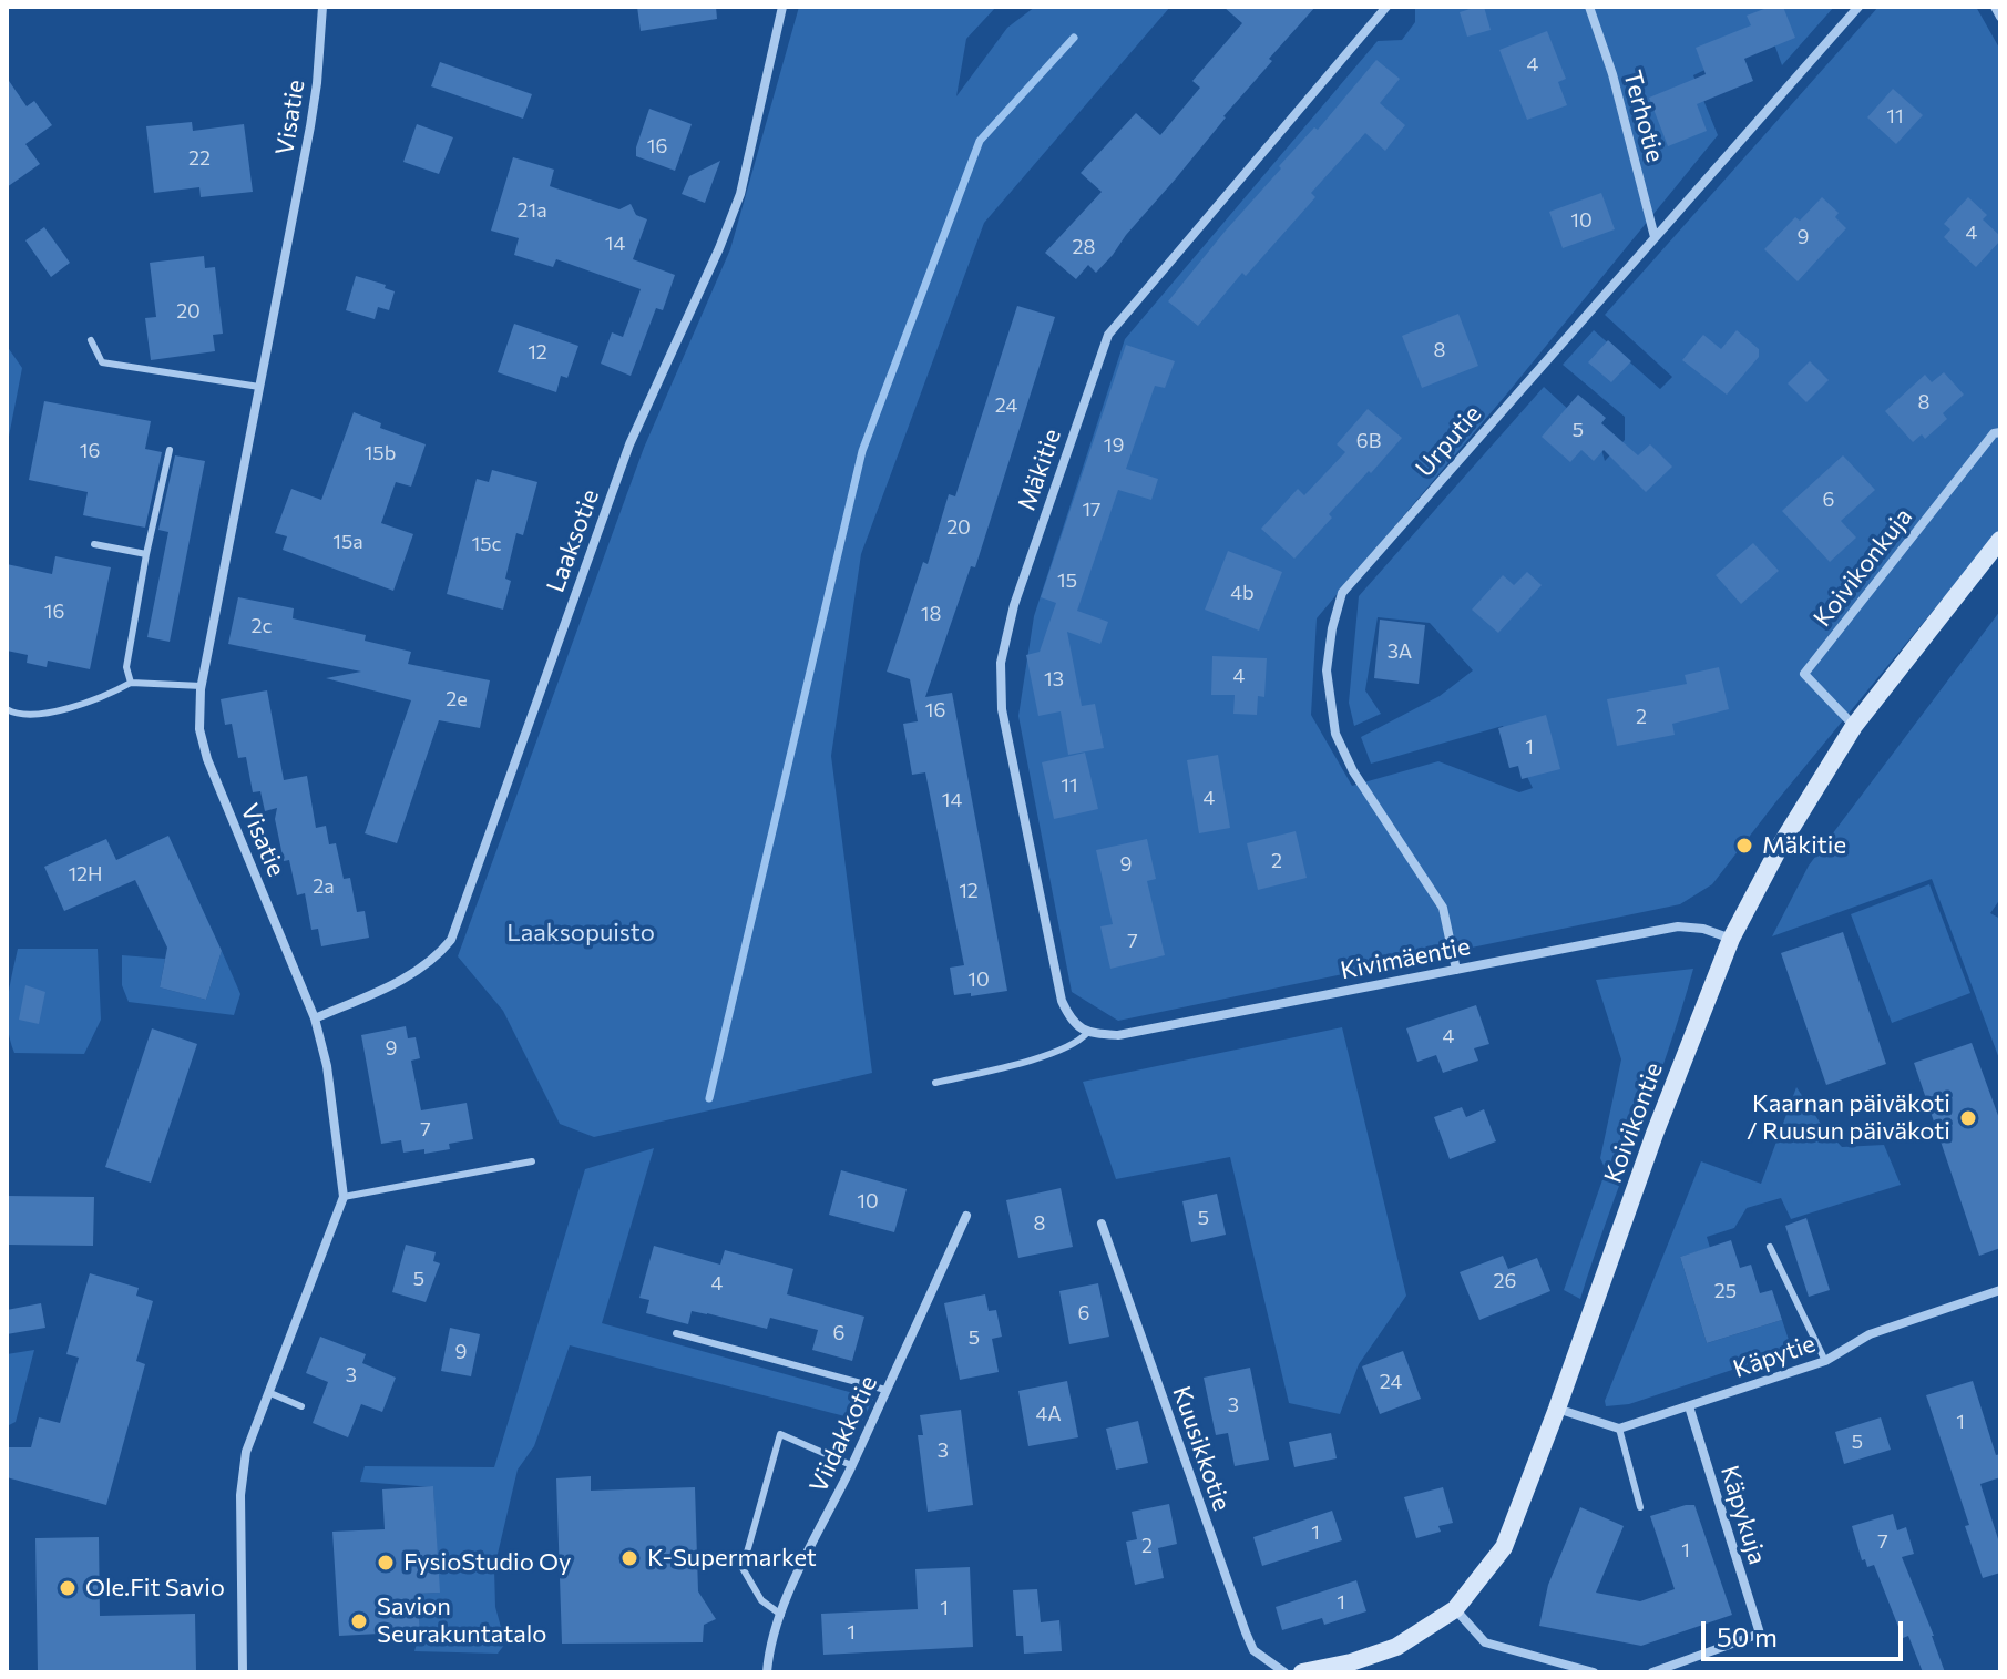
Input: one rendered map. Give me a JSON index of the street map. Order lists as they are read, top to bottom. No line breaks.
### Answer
{"streets":{"main road":["Koivikontie"],"street":["Terhotie","Visatie","Urputie","Mäkitie","Laaksotie","Koivikonkuja","Kivimäentie","Käpytie","Viidakkotie","Kuusikkotie","Käpykuja"]},"crossings":[["Terhotie","Urputie"],["Visatie","Laaksotie"],["Urputie","Kivimäentie"],["Mäkitie","Kivimäentie"],["Koivikonkuja","Koivikontie"],["Kivimäentie","Koivikontie"],["Käpytie","Käpykuja"]],"parks":["Laaksopuisto"],"places":["Mäkitie","Kaarnan päiväkoti / Ruusun päiväkoti","K-Supermarket","FysioStudio Oy","Ole.Fit Savio","Savion Seurakuntatalo"],"house_numbers":["4","11","16","22","21a","10","4","9","14","28","20","8","12","8","24","5","6B","19","16","15b","6","17","20","15a","15c","15","4b","16","18","2c","3A","4","13","2e","16","2","1","11","4","14","2","9","12H","2a","12","7","10","4","9","7","10","5","8","5","26","4","25","6","6","5","9","3","24","3","4A","1","5","3","1","7","2","1","1","1","1"],"scale_bar":"50 m"}
